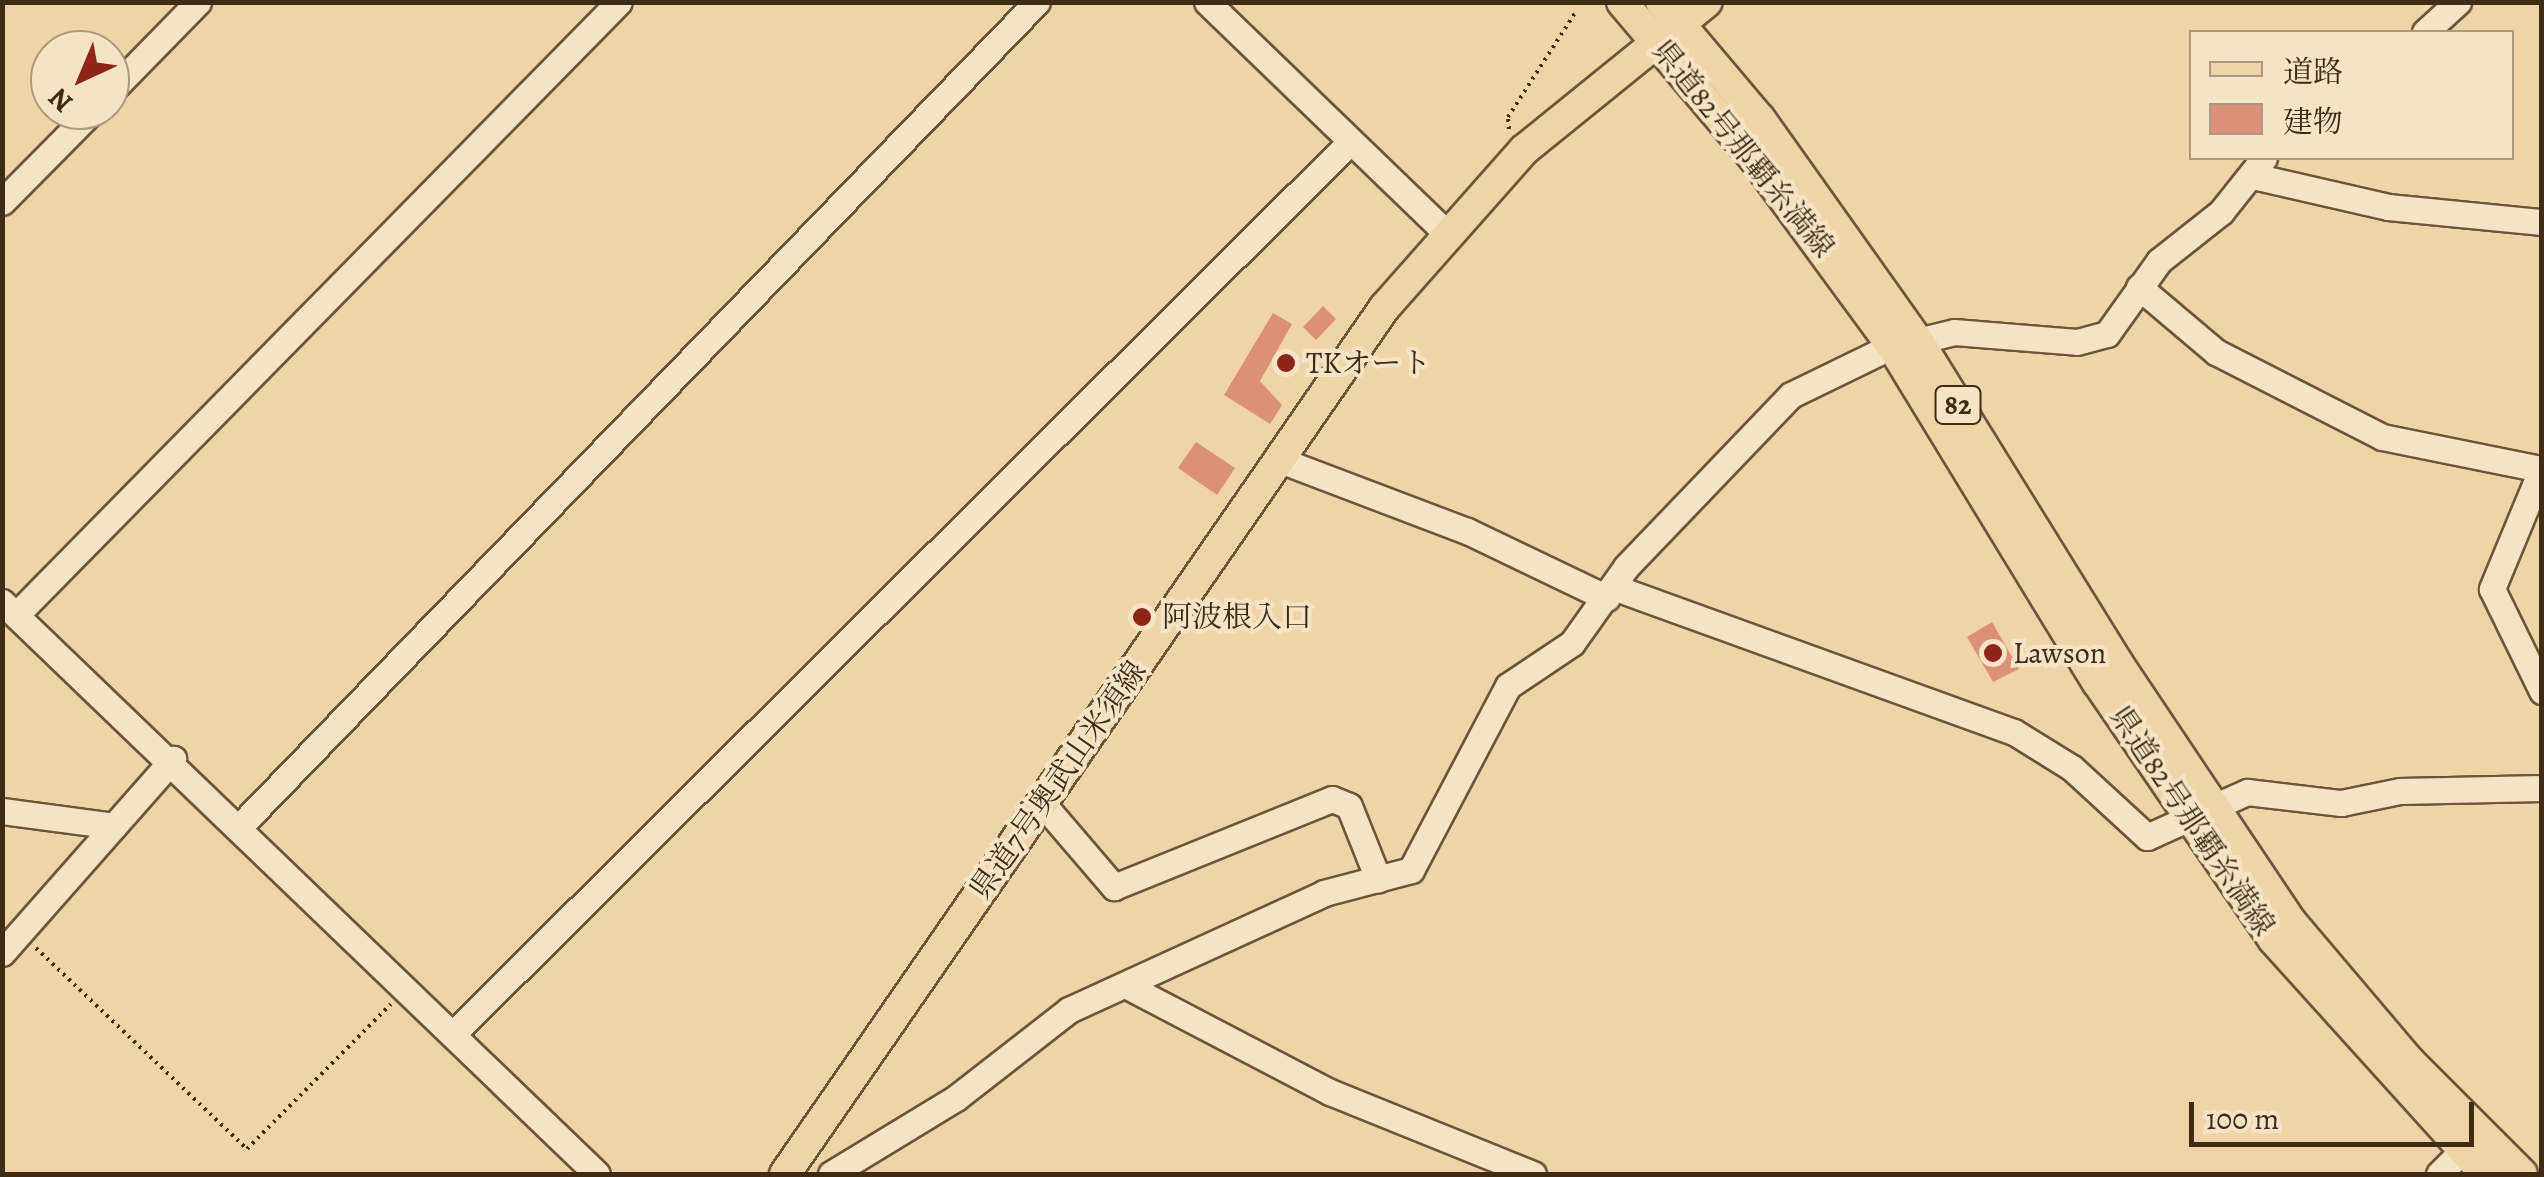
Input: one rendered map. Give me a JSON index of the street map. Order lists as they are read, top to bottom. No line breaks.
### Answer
{"streets":{"main road":["県道82号那覇糸満線","82","県道7号奥武山米須線"]},"crossings":[["県道82号那覇糸満線","県道7号奥武山米須線"]],"places":["TKオート","阿波根入口","Lawson"],"legend":["道路","建物"],"scale_bar":"100 m","north":"bottom left"}
